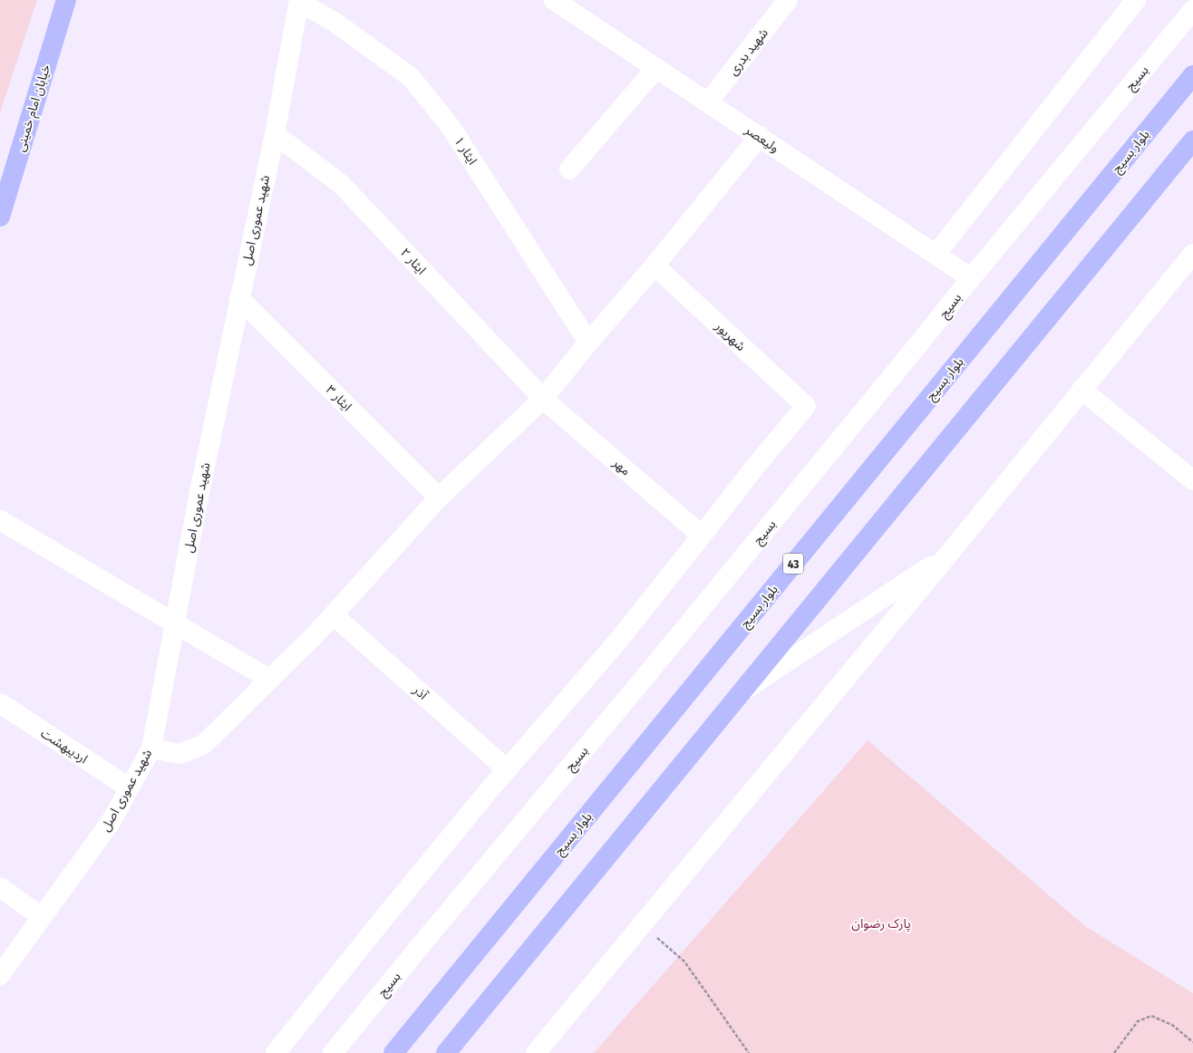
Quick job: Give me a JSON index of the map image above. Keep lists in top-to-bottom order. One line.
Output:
{"streets":{"main road":["خیابان امام خمینی","بلوار بسیج","43"],"street":["شهید بدری","بسیج","ولیعصر","ایثار ۱","شهید عموری اصل","ایثار ۲","شهریور","ایثار ۳","مهر","آذر","اردیبهشت"]},"crossings":[["شهید بدری","ولیعصر"],["بسیج","ولیعصر"],["ایثار ۱","شهید عموری اصل"],["شهید عموری اصل","ایثار ۲"],["شهید عموری اصل","ایثار ۳"],["شهید عموری اصل","اردیبهشت"],["ایثار ۲","مهر"],["شهریور","مهر"]],"parks":["پارک رضوان"]}
